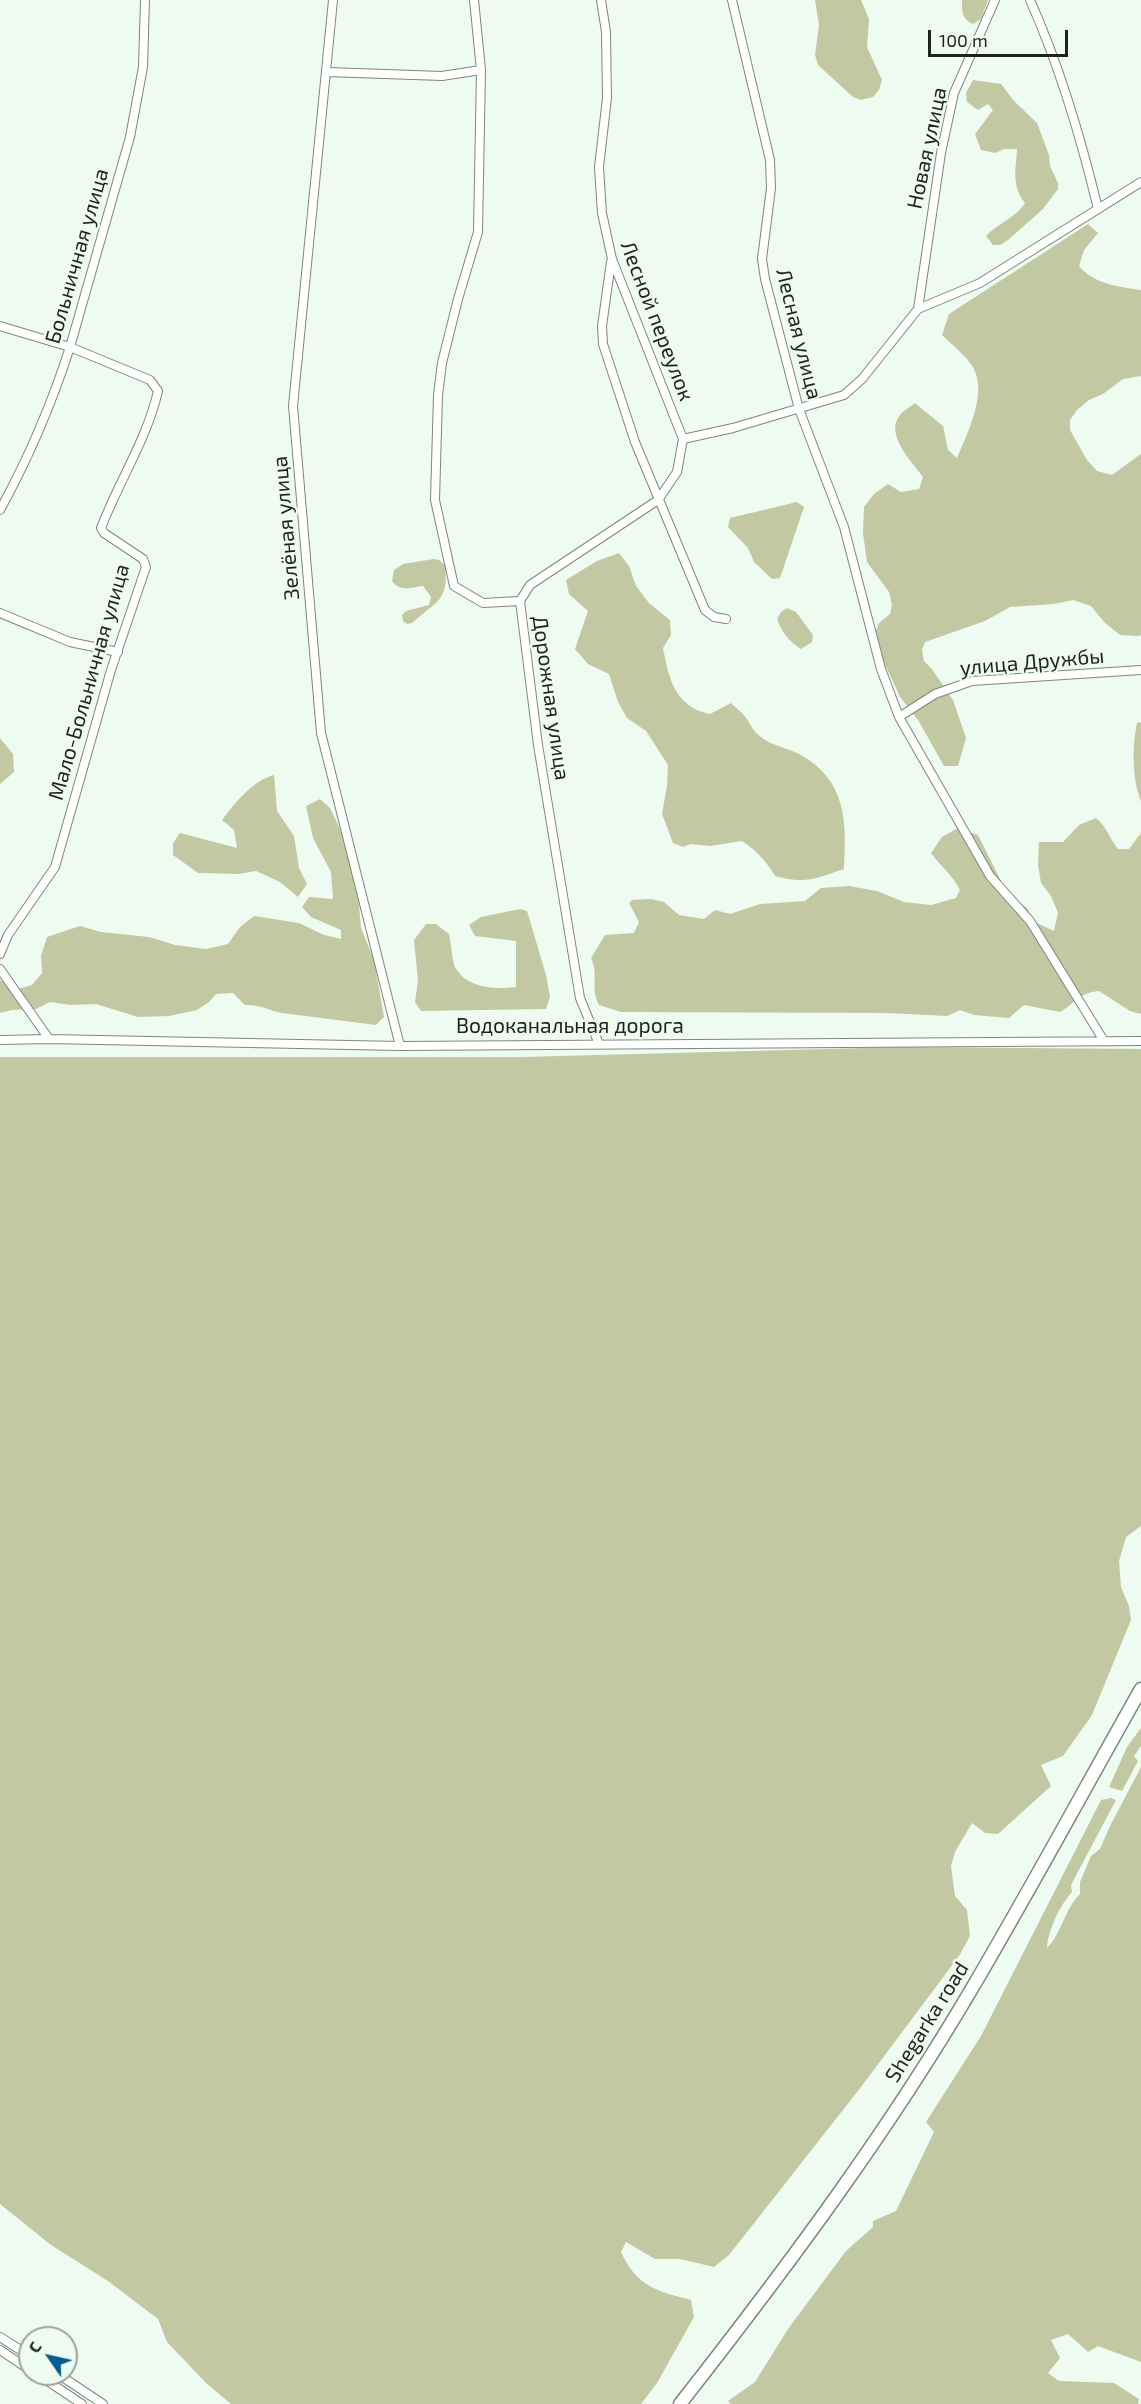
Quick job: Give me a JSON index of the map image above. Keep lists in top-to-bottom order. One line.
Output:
{"streets":{"main road":["Shegarka road"],"street":["Новая улица","Больничная улица","Лесной переулок","Лесная улица","Зелёная улица","улица Дружбы","Мало-Больничная улица","Дорожная улица","Водоканальная дорога"]},"crossings":[["Больничная улица","Мало-Больничная улица"],["Лесной переулок","Дорожная улица"],["Лесная улица","улица Дружбы"],["Лесная улица","Водоканальная дорога"],["Зелёная улица","Водоканальная дорога"],["Дорожная улица","Водоканальная дорога"]],"scale_bar":"100 m","north":"top left"}
